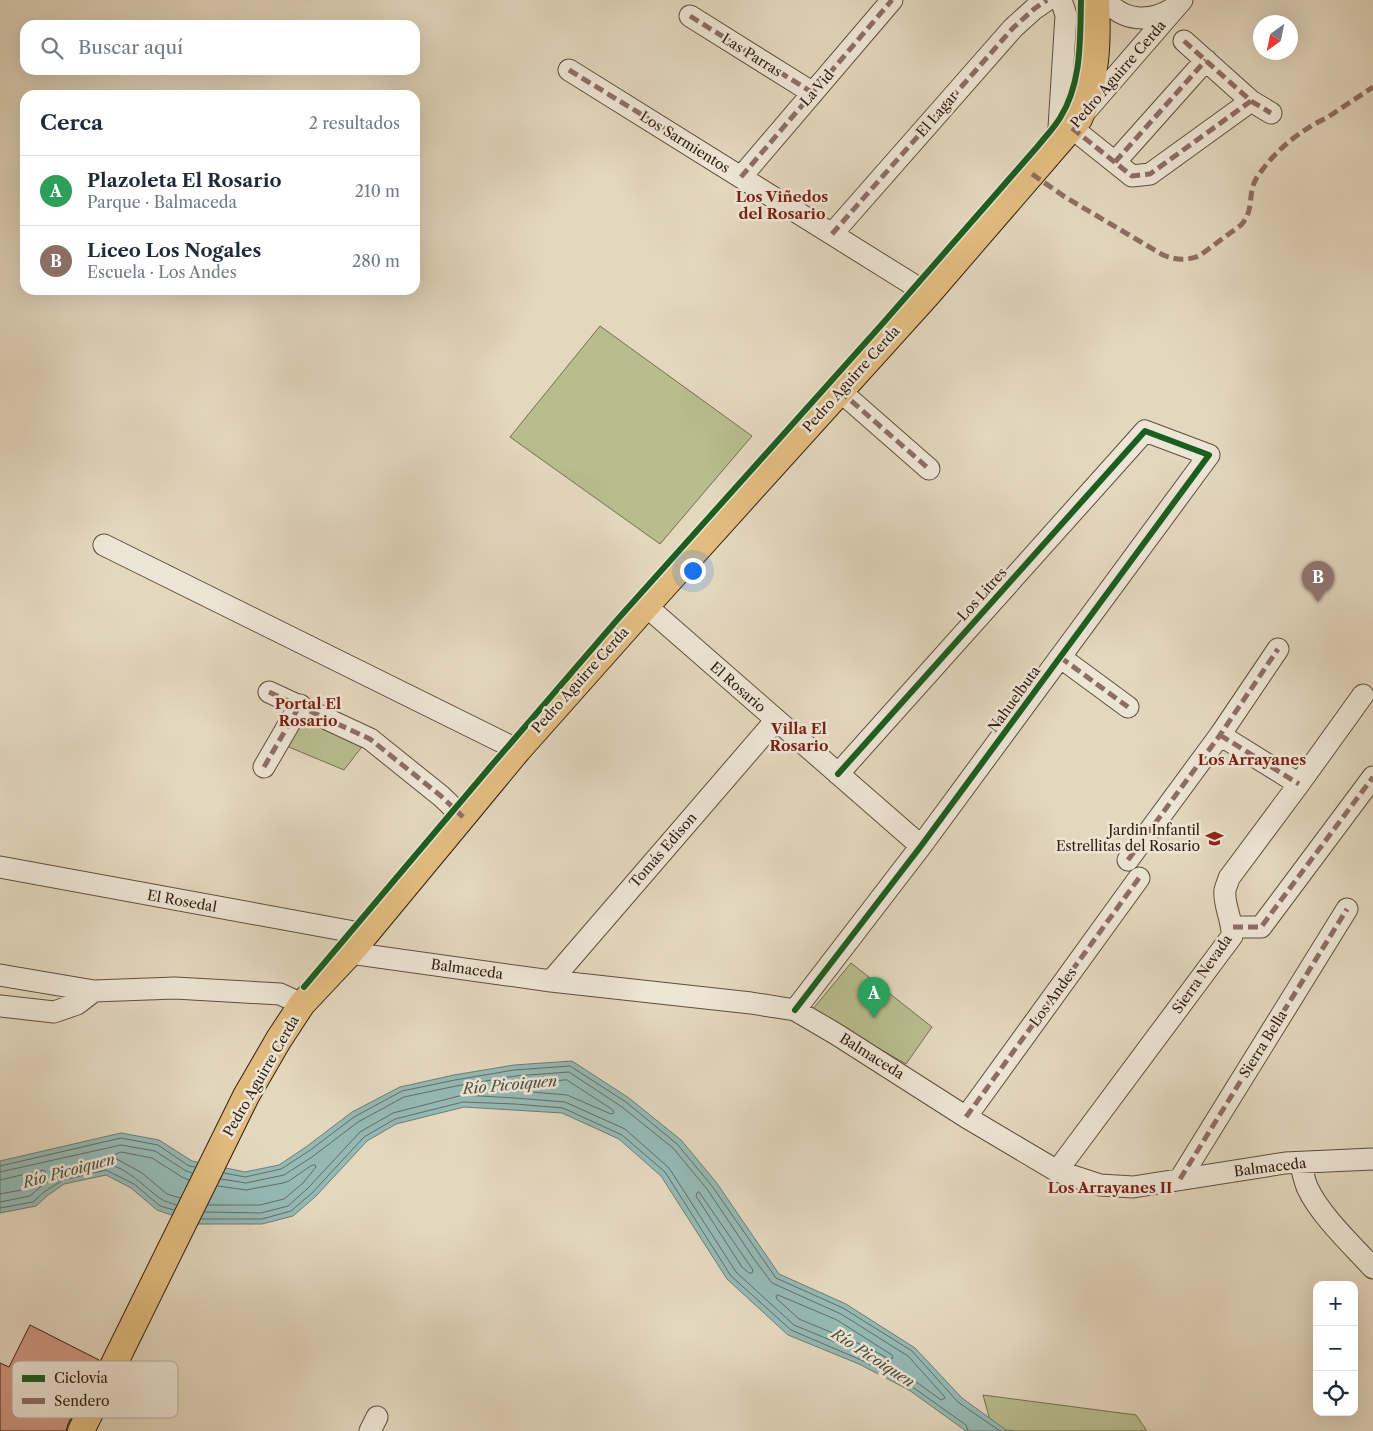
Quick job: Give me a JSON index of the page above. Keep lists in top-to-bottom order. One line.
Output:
{"streets":{"main road":["Pedro Aguirre Cerda"],"street":["Las Parras","La Vid","El Lagar","Los Sarmientos","Los Litres","El Rosario","Nahuelbuta","Tomás Edison","El Rosedal","Balmaceda","Sierra Nevada","Los Andes","Sierra Bella"]},"crossings":[["Las Parras","La Vid"],["Pedro Aguirre Cerda","Los Sarmientos"],["Pedro Aguirre Cerda","El Rosario"],["Pedro Aguirre Cerda","El Rosedal"],["Pedro Aguirre Cerda","Balmaceda"],["La Vid","Los Sarmientos"],["El Lagar","Los Sarmientos"],["Los Litres","El Rosario"],["Los Litres","Nahuelbuta"],["El Rosario","Nahuelbuta"],["El Rosario","Tomás Edison"],["Nahuelbuta","Balmaceda"],["Tomás Edison","Balmaceda"],["El Rosedal","Balmaceda"],["Balmaceda","Sierra Nevada"],["Balmaceda","Los Andes"],["Balmaceda","Sierra Bella"]],"districts":["Los Viñedos del Rosario","Portal El Rosario","Villa El Rosario","Los Arrayanes","Los Arrayanes II"],"water":["Río Picoiquen"],"places":{"school or university":["Jardin Infantil Estrellitas del Rosario"]},"legend":["Ciclovía","Sendero"],"north":"bottom left","page":{"search":"Buscar aquí","heading":["Cerca","2 resultados"],"list":[{"mark":"A","name":"Plazoleta El Rosario","note":"Parque · Balmaceda","value":"210 m"},{"mark":"B","name":"Liceo Los Nogales","note":"Escuela · Los Andes","value":"280 m"}],"pins":["B","A"],"map_buttons":["+","−"]}}
